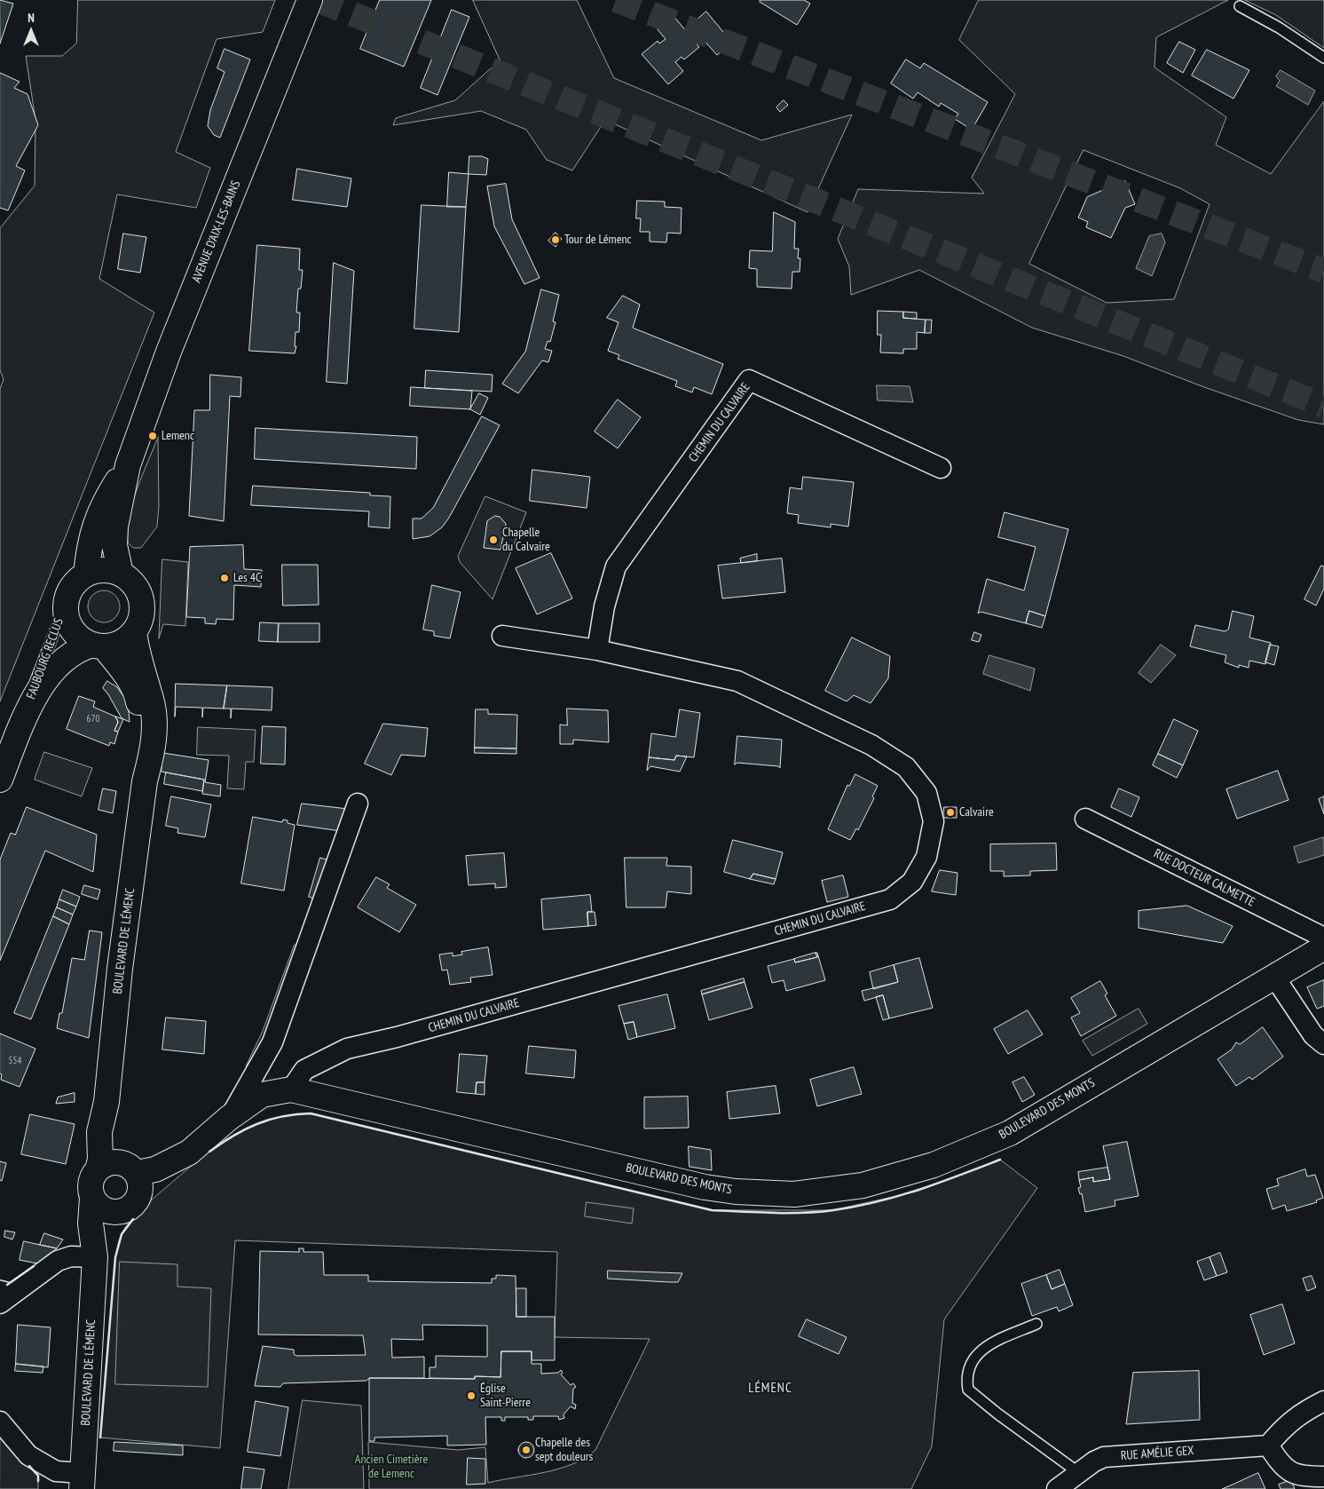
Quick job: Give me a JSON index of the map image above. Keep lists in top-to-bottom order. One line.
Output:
{"streets":{"main road":["AVENUE D'AIX-LES-BAINS","FAUBOURG RECLUS","BOULEVARD DE LÉMENC","BOULEVARD DES MONTS"],"street":["CHEMIN DU CALVAIRE","RUE DOCTEUR CALMETTE","RUE AMÉLIE GEX"]},"crossings":[["AVENUE D'AIX-LES-BAINS","FAUBOURG RECLUS"],["AVENUE D'AIX-LES-BAINS","BOULEVARD DE LÉMENC"],["CHEMIN DU CALVAIRE","BOULEVARD DES MONTS"],["FAUBOURG RECLUS","BOULEVARD DE LÉMENC"]],"districts":["LÉMENC"],"parks":["Ancien Cimetière de Lemenc"],"places":["Tour de Lémenc","Lemenc","Chapelle du Calvaire","Les 4C","Calvaire","Église Saint-Pierre","Chapelle des sept douleurs"],"house_numbers":["670","554"],"north":"top"}
